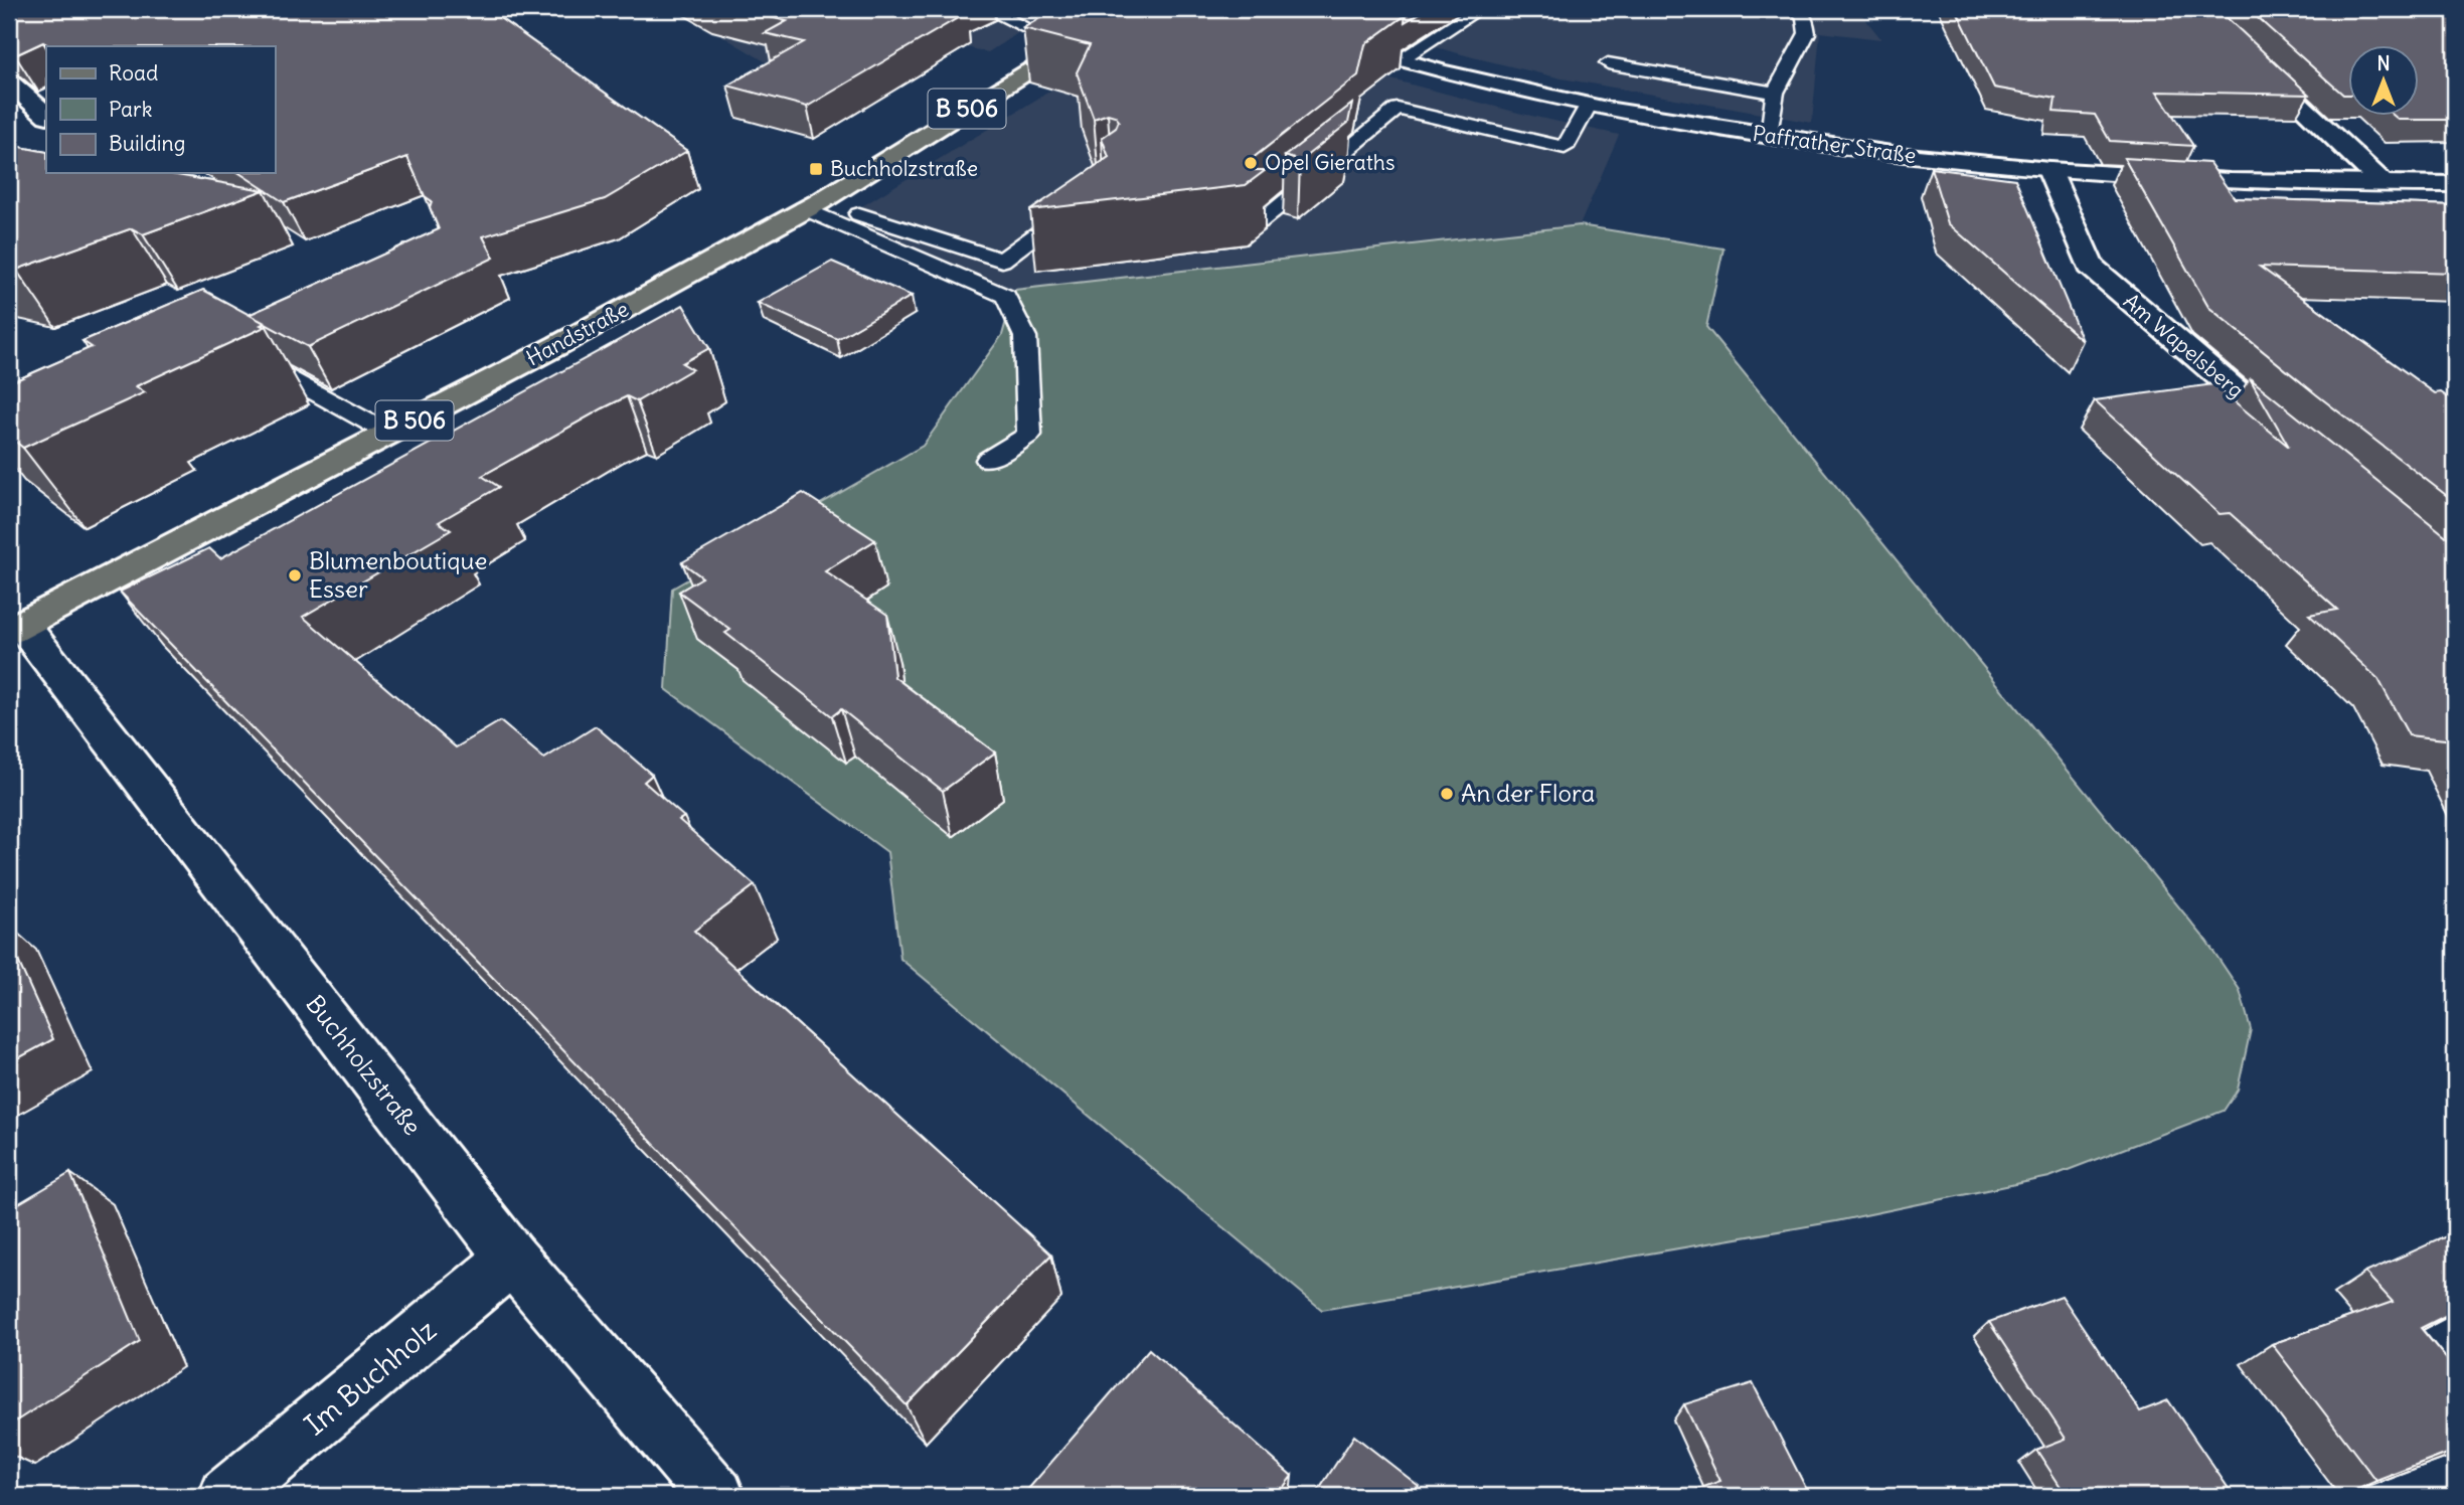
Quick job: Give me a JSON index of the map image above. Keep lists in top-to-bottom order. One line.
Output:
{"streets":{"main road":["B 506","Handstraße"],"street":["Paffrather Straße","Am Wapelsberg","Buchholzstraße","Im Buchholz"]},"crossings":[["Paffrather Straße","Am Wapelsberg"],["Handstraße","Buchholzstraße"],["Buchholzstraße","Im Buchholz"]],"places":{"other":["Opel Gieraths","Blumenboutique Esser","An der Flora"],"transit":["Buchholzstraße"]},"legend":["Road","Park","Building"],"north":"top"}
